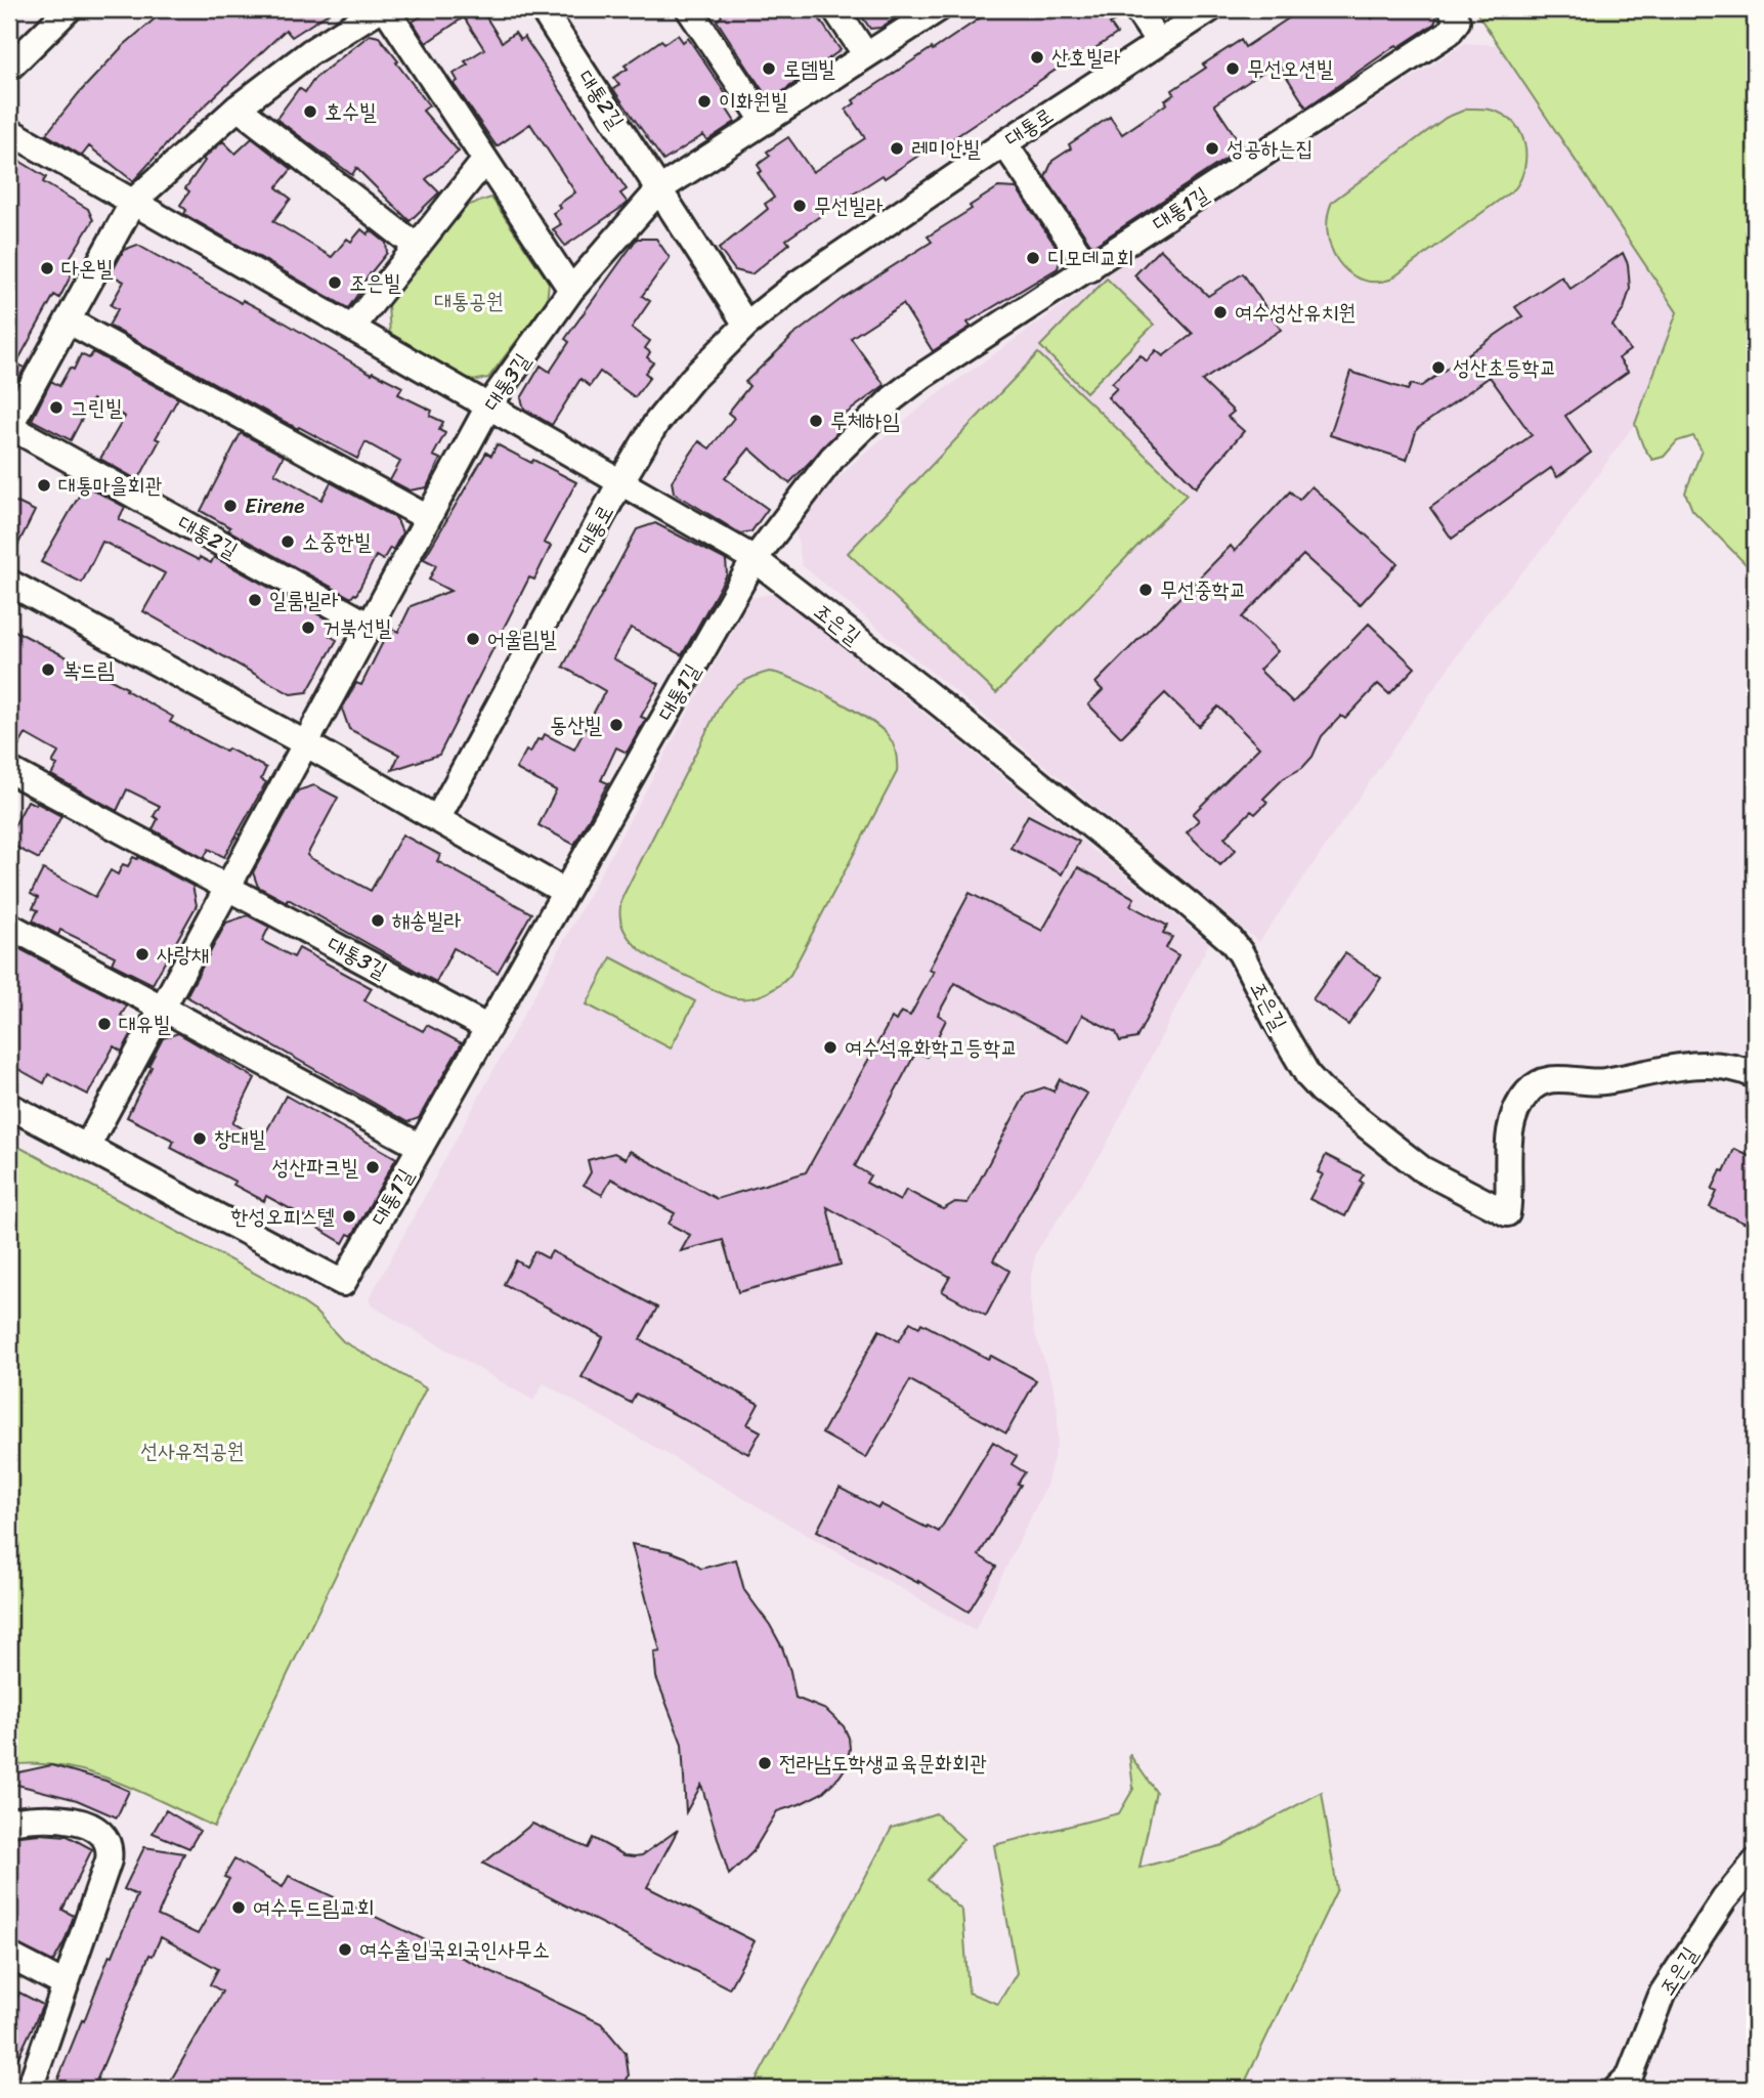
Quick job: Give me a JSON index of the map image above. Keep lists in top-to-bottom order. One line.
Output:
{"streets":{"street":["대통2길","대통로","대통1길","대통3길","조은길"]},"crossings":[["대통2길","대통로"],["대통2길","대통3길"],["대통1길","대통3길"],["대통1길","조은길"]],"parks":["대통공원","선사유적공원"],"places":["산호빌라","로뎀빌","무선오션빌","이화원빌","호수빌","레미안빌","성공하는집","무선빌라","디모데교회","다온빌","조은빌","여수성산유치원","성산초등학교","그린빌","루체하임","대통마을회관","Eirene","소중한빌","무선중학교","일룸빌라","거북선빌","어울림빌","복드림","동산빌","해송빌라","사랑채","대유빌","여수석유화학고등학교","창대빌","성산파크빌","한성오피스텔","전라남도학생교육문화회관","여수두드림교회","여수출입국외국인사무소"]}
